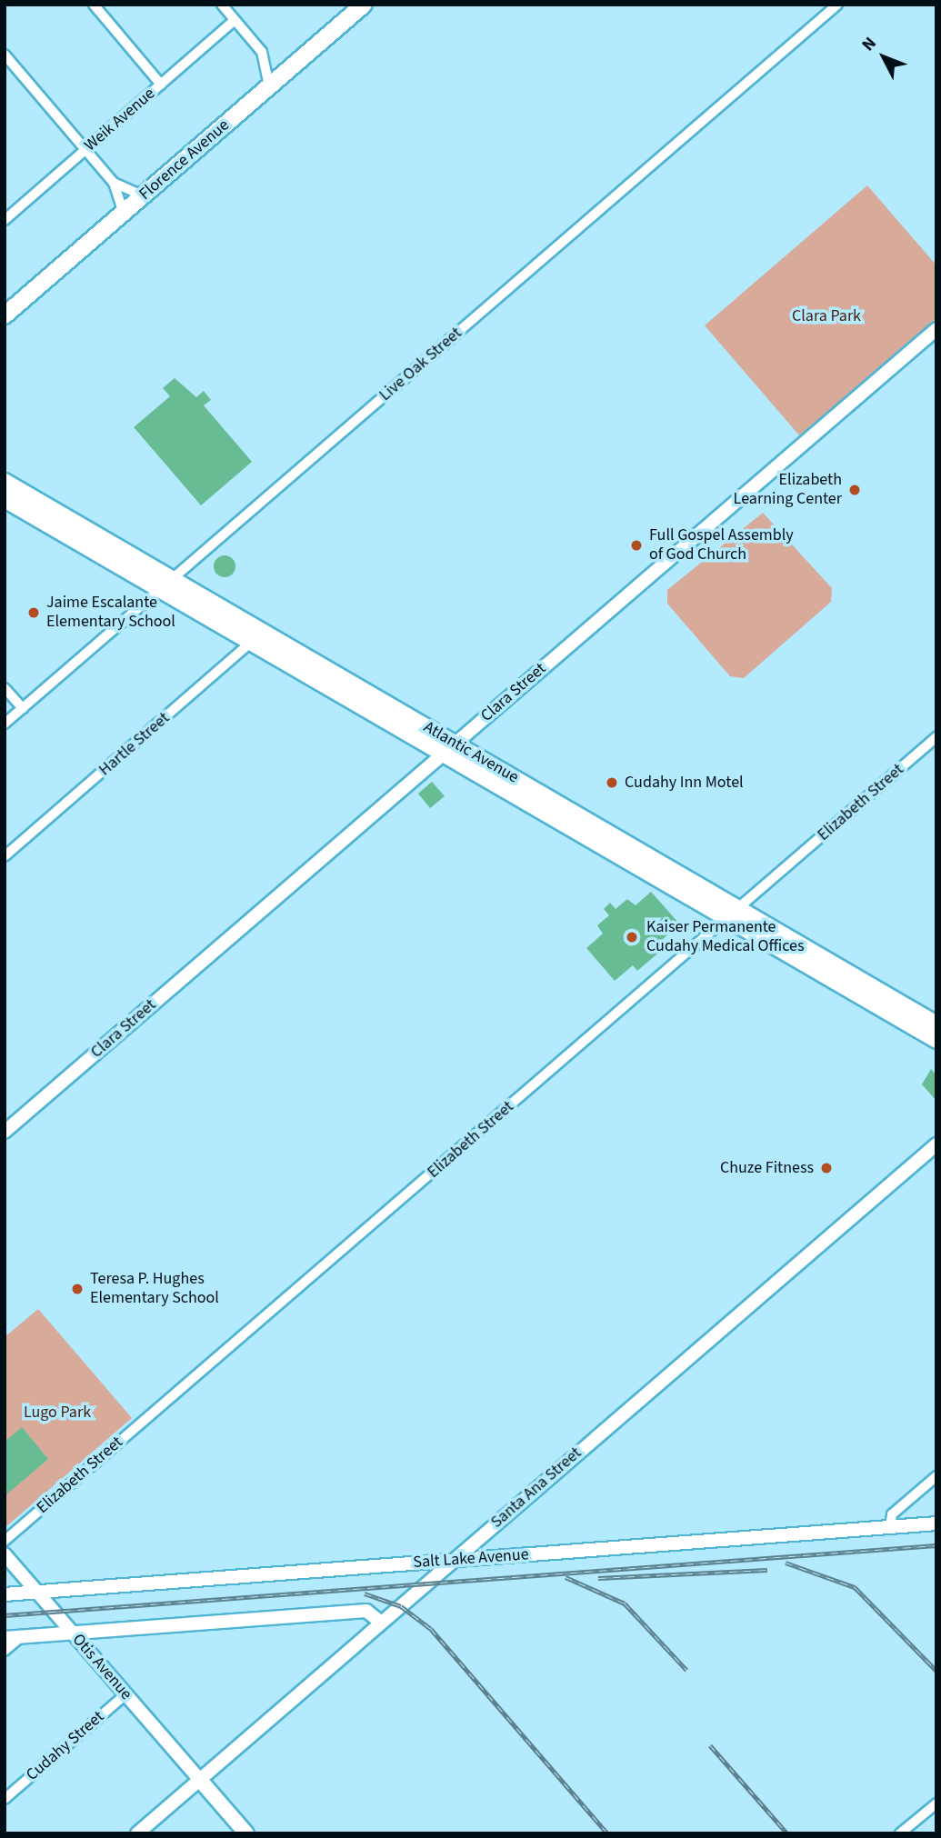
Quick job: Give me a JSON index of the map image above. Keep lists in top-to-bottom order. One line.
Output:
{"streets":{"main road":["Florence Avenue","Atlantic Avenue"],"street":["Weik Avenue","Live Oak Street","Clara Street","Hartle Street","Elizabeth Street","Santa Ana Street","Salt Lake Avenue","Otis Avenue","Cudahy Street"]},"crossings":[["Live Oak Street","Atlantic Avenue"],["Clara Street","Atlantic Avenue"],["Hartle Street","Atlantic Avenue"],["Atlantic Avenue","Elizabeth Street"],["Santa Ana Street","Salt Lake Avenue"],["Santa Ana Street","Otis Avenue"],["Salt Lake Avenue","Otis Avenue"],["Otis Avenue","Cudahy Street"]],"parks":["Clara Park","Lugo Park"],"places":["Elizabeth Learning Center","Full Gospel Assembly of God Church","Jaime Escalante Elementary School","Cudahy Inn Motel","Kaiser Permanente Cudahy Medical Offices","Chuze Fitness","Teresa P. Hughes Elementary School"],"north":"top left"}
